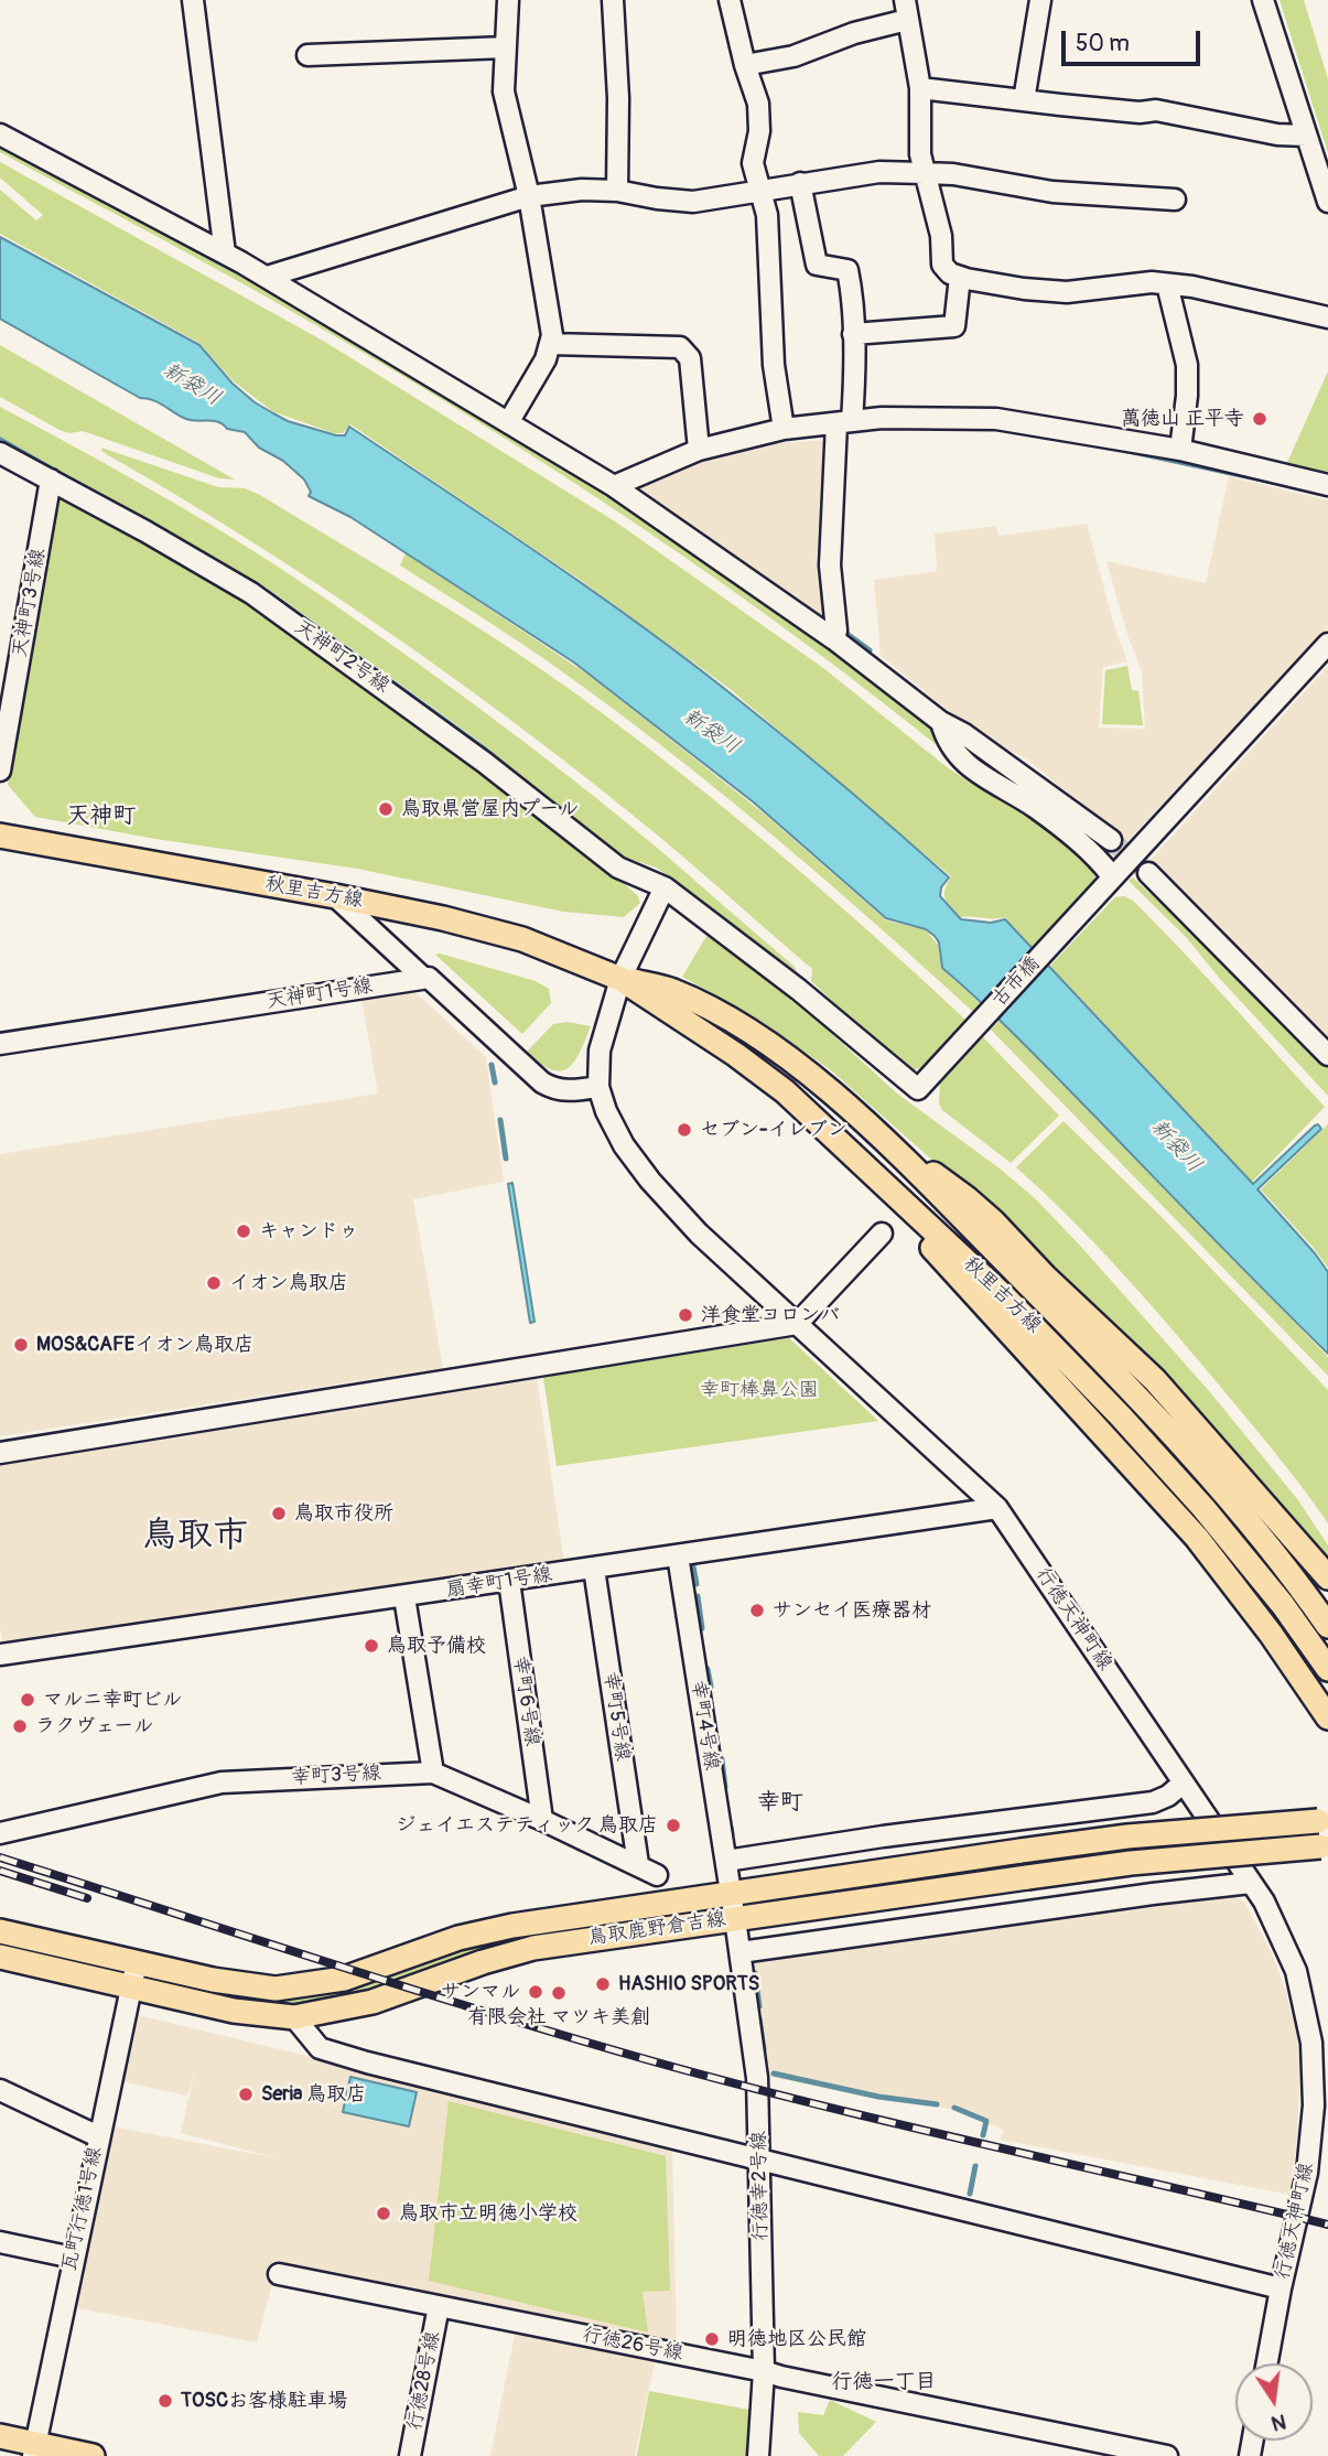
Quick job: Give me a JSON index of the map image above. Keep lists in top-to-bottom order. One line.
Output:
{"streets":{"main road":["秋里吉方線","鳥取鹿野倉吉線"],"street":["天神町3号線","天神町2号線","古市橋","天神町1号線","扇幸町1号線","行徳天神町線","幸町6号線","幸町5号線","幸町4号線","幸町3号線","行徳幸2号線","瓦町行徳1号線","行徳26号線","行徳28号線"]},"crossings":[["天神町3号線","天神町2号線"],["天神町2号線","古市橋"],["天神町2号線","行徳天神町線"],["秋里吉方線","行徳天神町線"],["扇幸町1号線","行徳天神町線"],["扇幸町1号線","幸町6号線"],["扇幸町1号線","幸町5号線"],["扇幸町1号線","幸町4号線"],["幸町6号線","幸町3号線"],["幸町5号線","幸町3号線"],["幸町4号線","鳥取鹿野倉吉線"],["幸町4号線","行徳幸2号線"],["鳥取鹿野倉吉線","行徳幸2号線"],["鳥取鹿野倉吉線","瓦町行徳1号線"],["行徳幸2号線","行徳26号線"],["行徳26号線","行徳28号線"]],"districts":["天神町","鳥取市","幸町","行徳一丁目"],"water":["新袋川"],"parks":["幸町棒鼻公園"],"places":["萬徳山 正平寺","鳥取県営屋内プール","セブン-イレブン","キャンドゥ","イオン鳥取店","洋食堂コロンバ","MOS&CAFEイオン鳥取店","鳥取市役所","サンセイ医療器材","鳥取予備校","マルニ幸町ビル","ラクヴェール","ジェイエステティック 鳥取店","HASHIO SPORTS","サンマル","有限会社 マツキ美創","Seria 鳥取店","鳥取市立明徳小学校","明徳地区公民館","TOSCお客様駐車場"],"scale_bar":"50 m","north":"bottom"}
